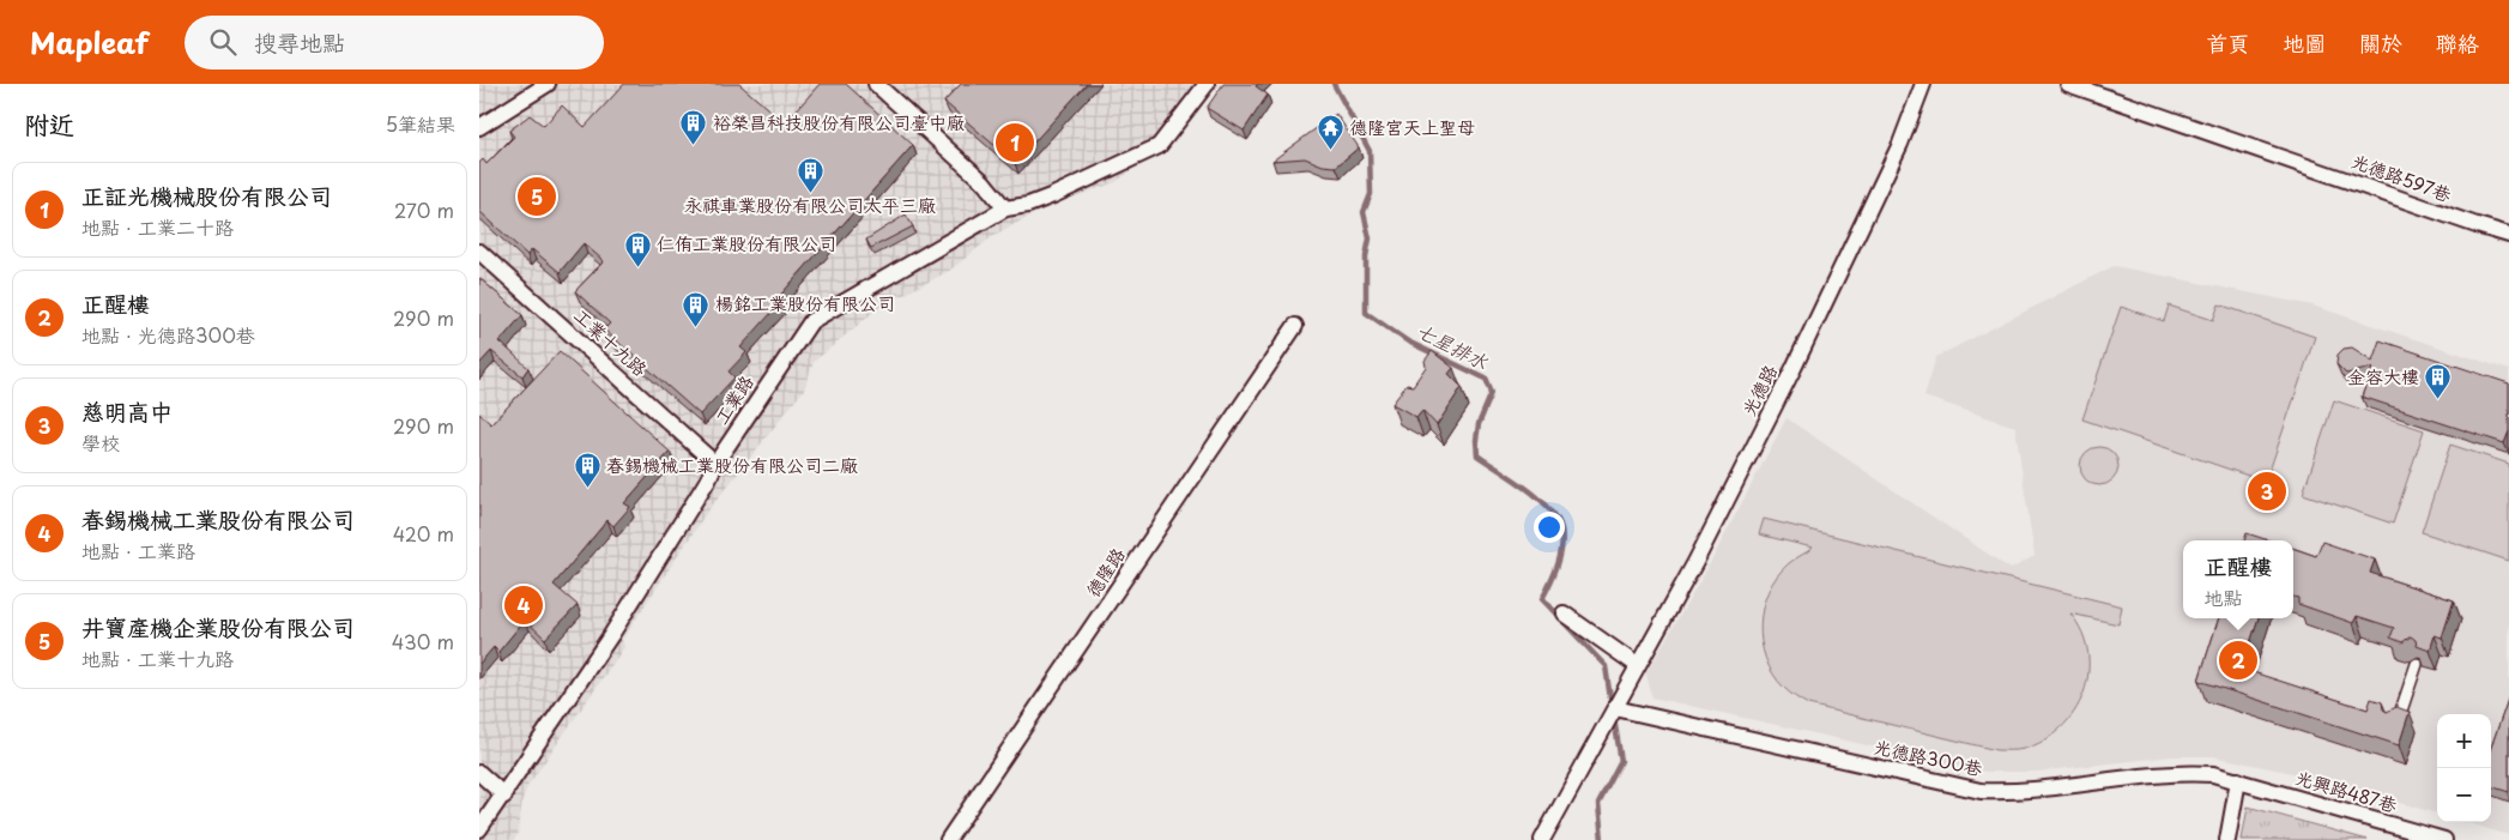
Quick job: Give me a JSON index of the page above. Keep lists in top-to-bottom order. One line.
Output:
{"streets":{"street":["光德路597巷","工業十九路","光德路","工業路","德隆路","光德路300巷","光興路487巷"]},"crossings":[["工業十九路","工業路"],["光德路","光德路300巷"],["光德路300巷","光興路487巷"]],"water":["七星排水"],"places":{"building":["裕榮昌科技股份有限公司臺中廠","永祺車業股份有限公司太平三廠","仁侑工業股份有限公司","楊銘工業股份有限公司","金容大樓","春錫機械工業股份有限公司二廠"],"temple":["德隆宮天上聖母"]},"page":{"header":"Mapleaf","search":"搜尋地點","nav":["首頁","地圖","關於","聯絡"],"heading":["附近","5筆結果"],"pins":["1","5","3","4","2"],"list":[{"mark":"1","name":"正証光機械股份有限公司","note":"地點 · 工業二十路","value":"270 m"},{"mark":"2","name":"正醒樓","note":"地點 · 光德路300巷","value":"290 m"},{"mark":"3","name":"慈明高中","note":"學校","value":"290 m"},{"mark":"4","name":"春錫機械工業股份有限公司","note":"地點 · 工業路","value":"420 m"},{"mark":"5","name":"井寶產機企業股份有限公司","note":"地點 · 工業十九路","value":"430 m"}],"popup":["正醒樓","地點"],"map_buttons":["+","−"]}}
